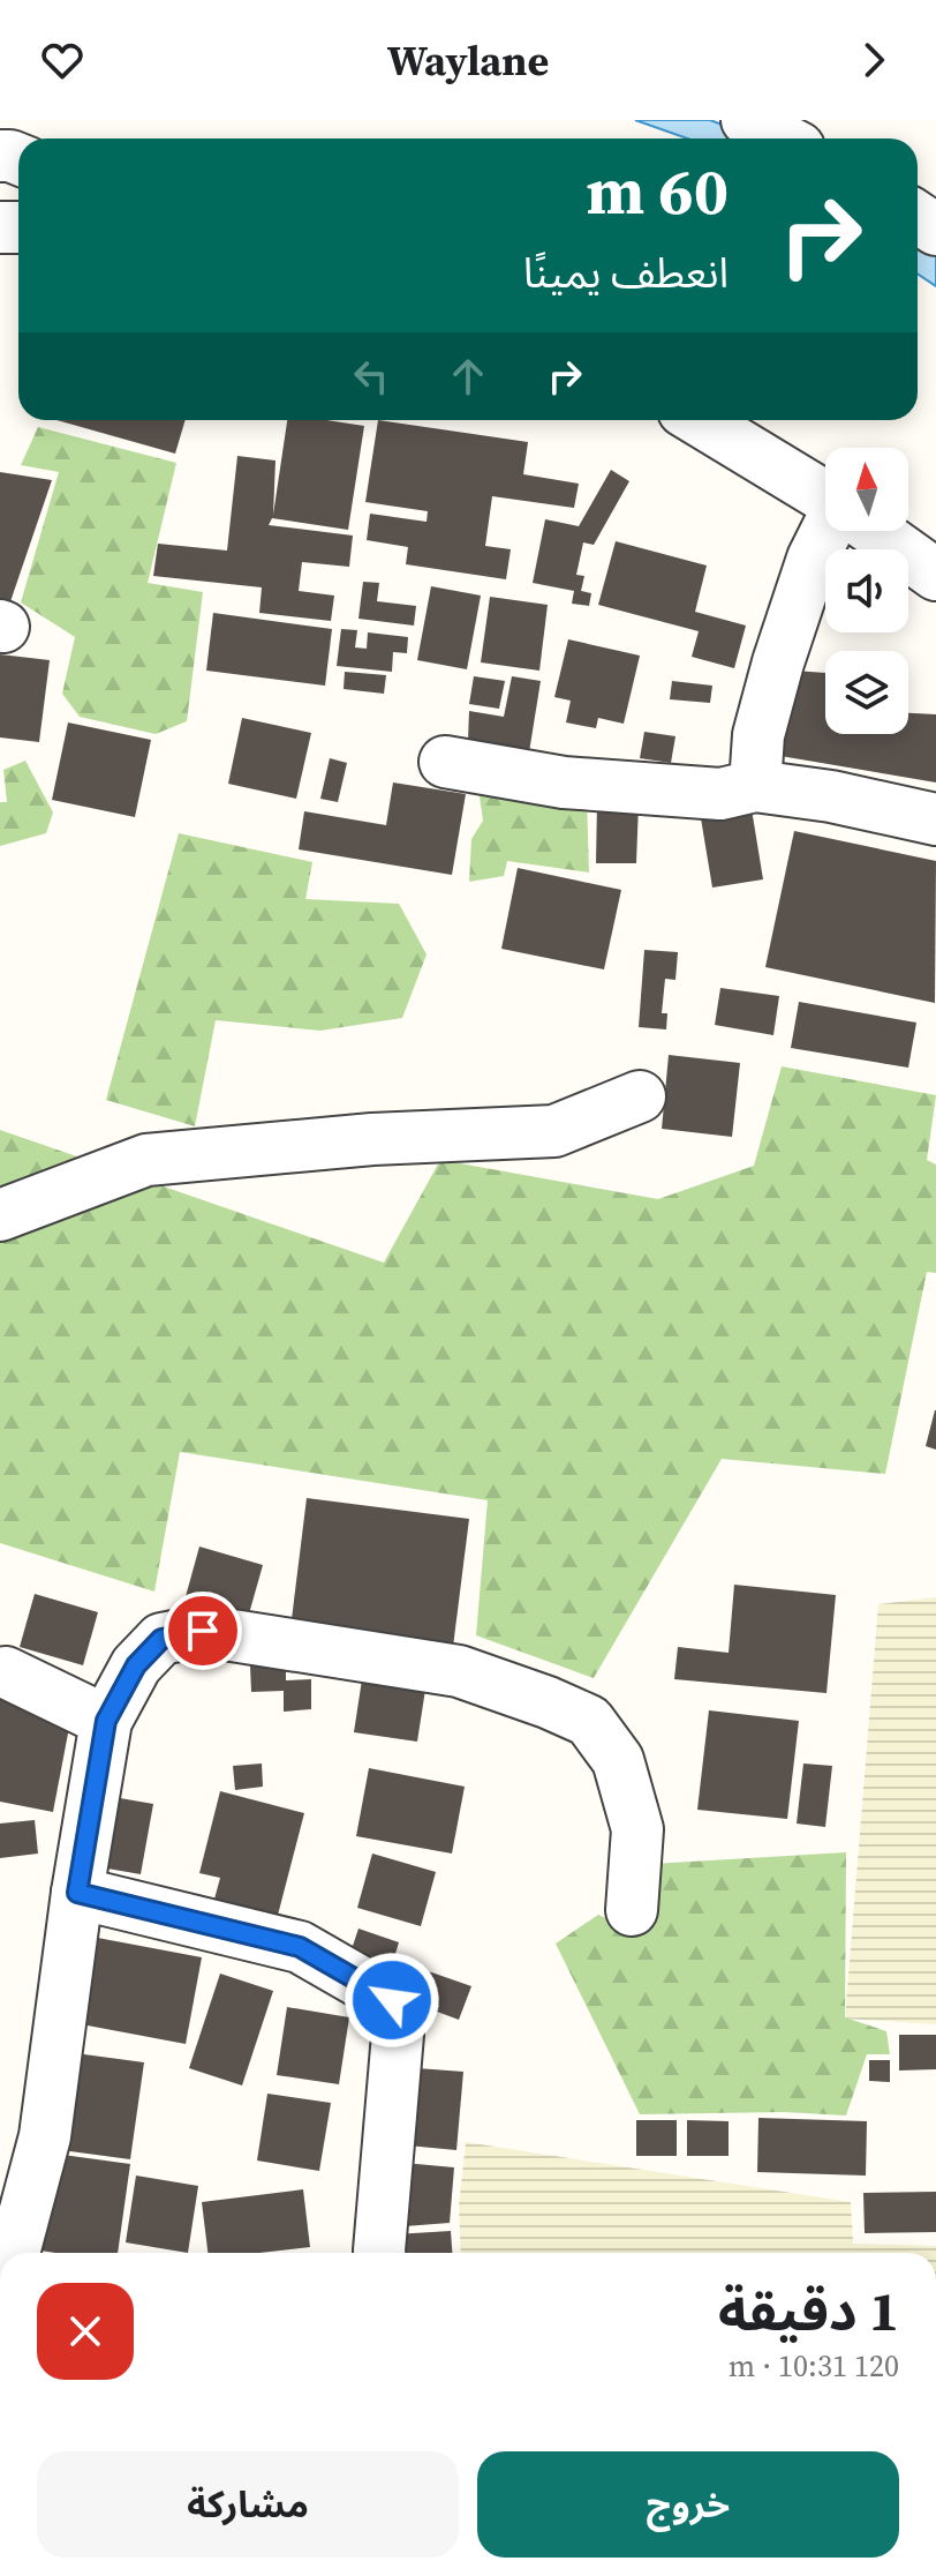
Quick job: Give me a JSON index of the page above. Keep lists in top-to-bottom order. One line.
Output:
{"north":"top","page":{"header":"Waylane","turn":["60 m","انعطف يمينًا"],"heading":["1 دقيقة","120 m · 10:31"],"buttons":["خروج","مشاركة"]}}
